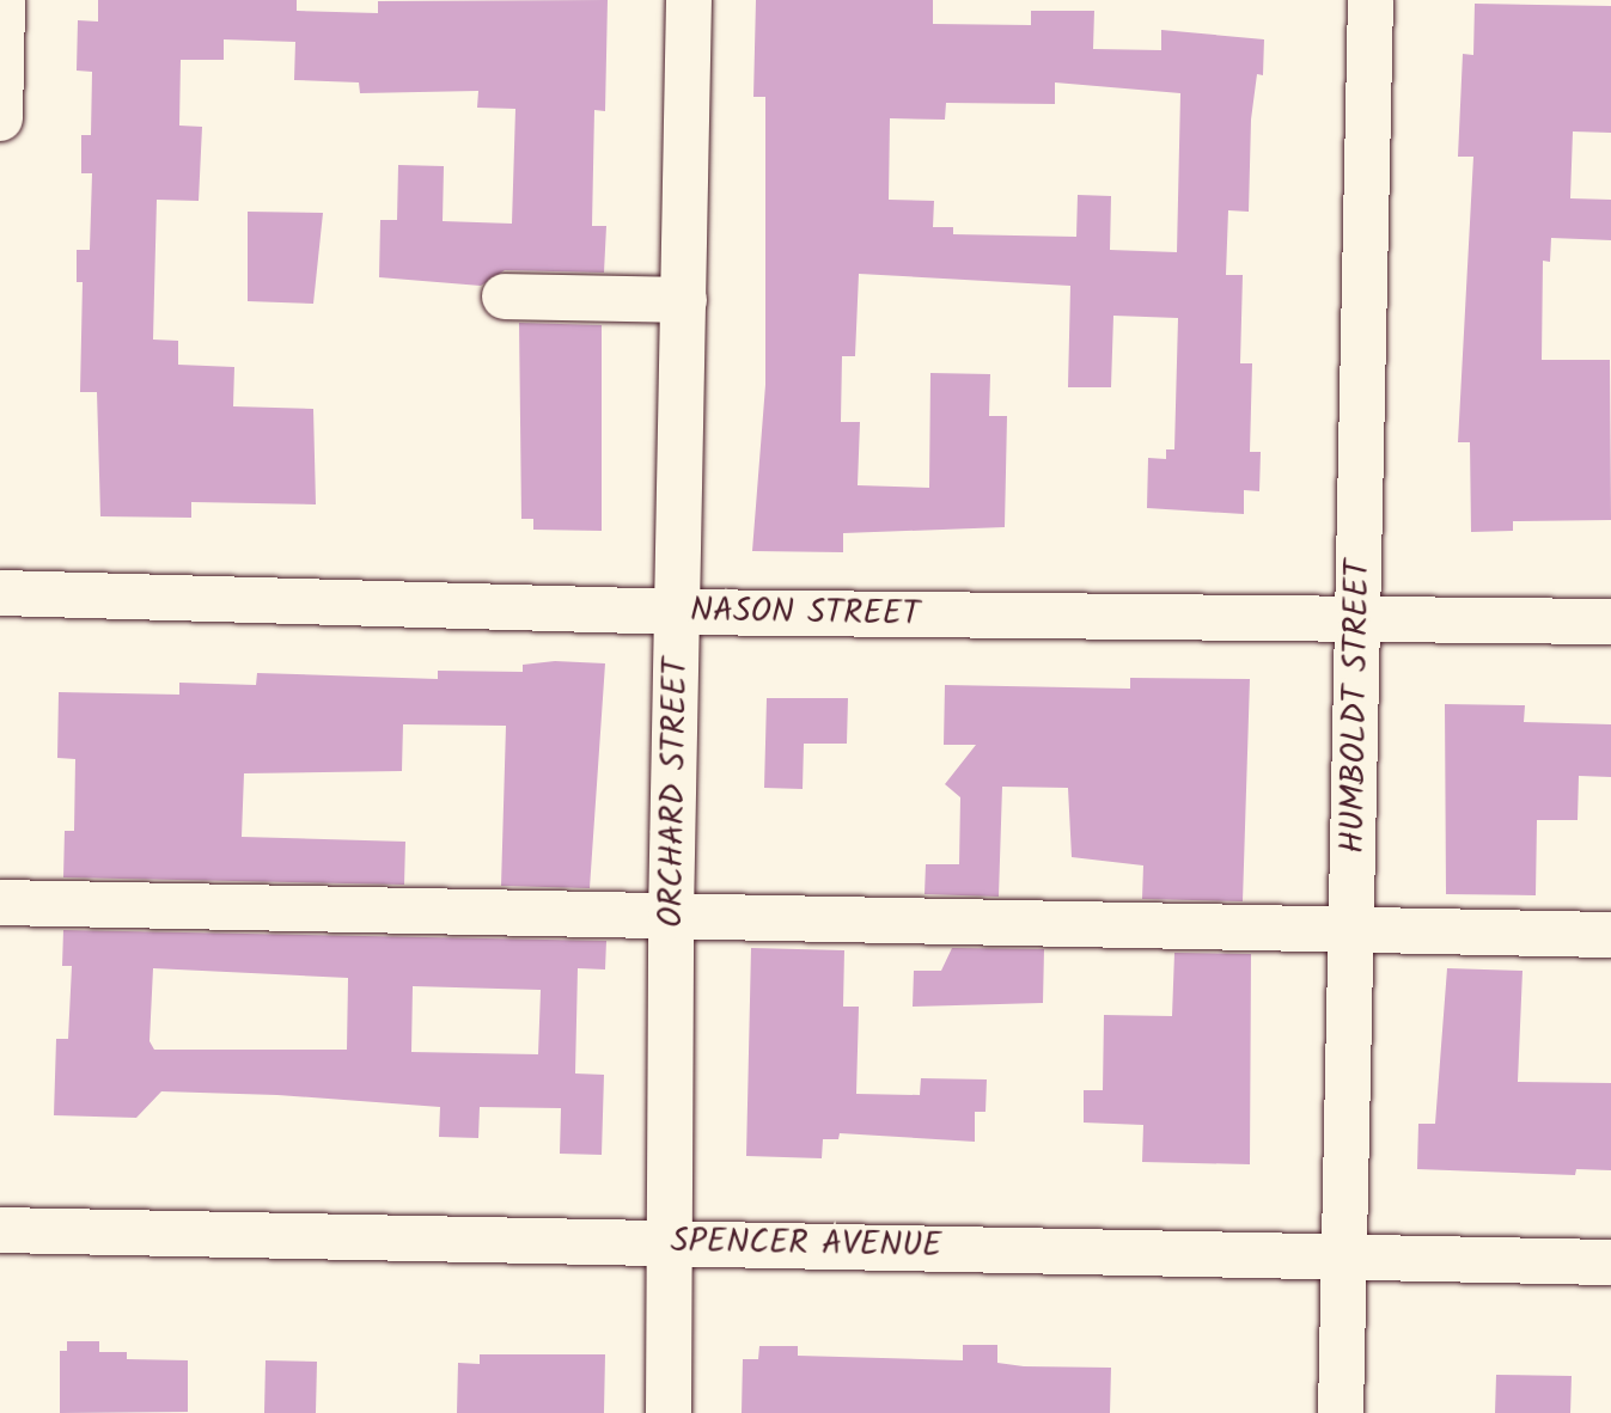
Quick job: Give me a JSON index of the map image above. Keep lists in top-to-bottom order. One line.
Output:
{"streets":{"street":["NASON STREET","HUMBOLDT STREET","ORCHARD STREET","SPENCER AVENUE"]},"crossings":[["NASON STREET","HUMBOLDT STREET"],["NASON STREET","ORCHARD STREET"],["HUMBOLDT STREET","SPENCER AVENUE"],["ORCHARD STREET","SPENCER AVENUE"]]}
